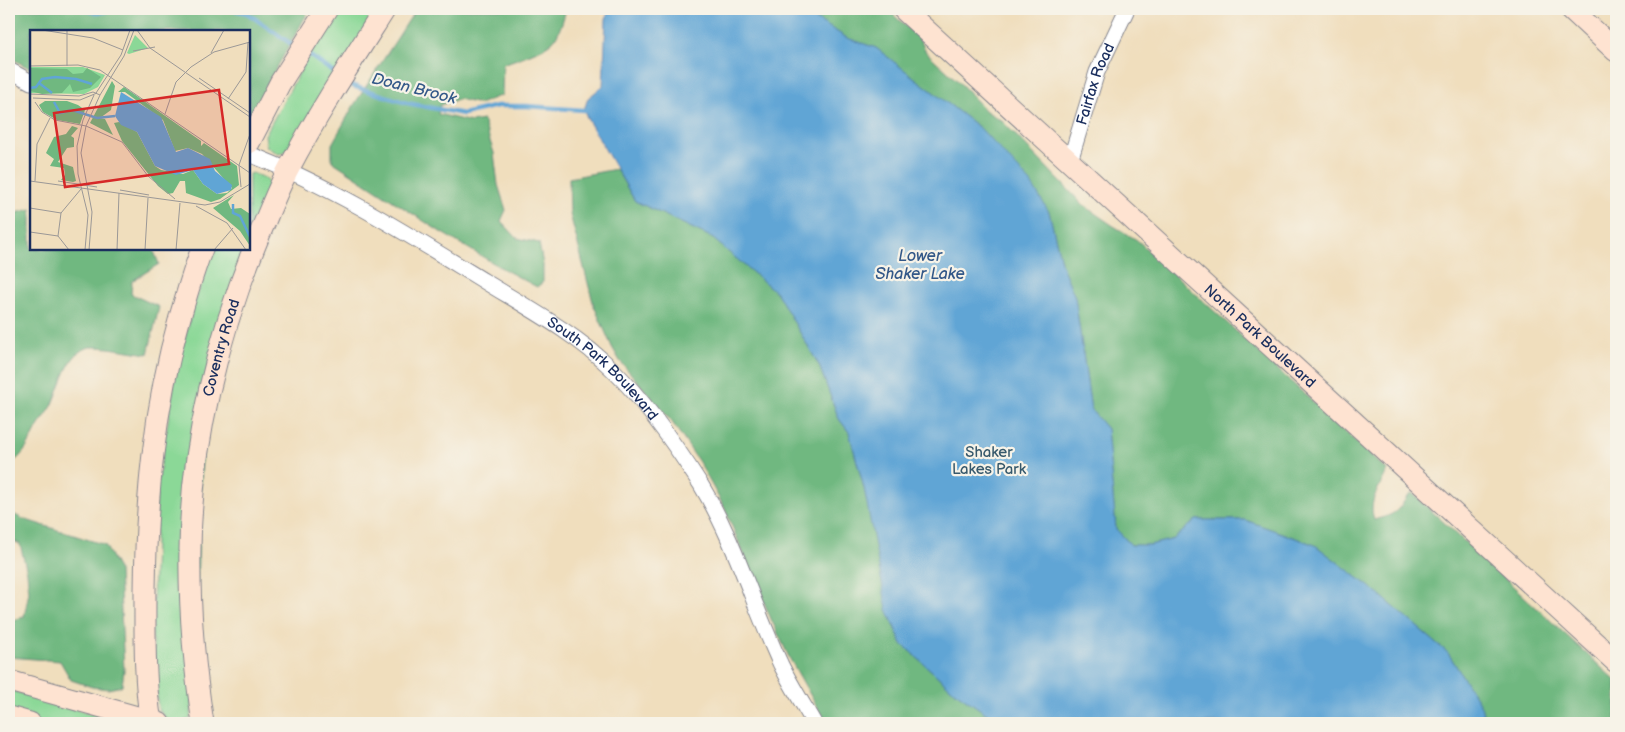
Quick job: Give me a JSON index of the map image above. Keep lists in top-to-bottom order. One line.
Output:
{"streets":{"street":["Fairfax Road","North Park Boulevard","Coventry Road","South Park Boulevard"]},"crossings":[["Fairfax Road","North Park Boulevard"],["Coventry Road","South Park Boulevard"]],"water":["Doan Brook","Lower Shaker Lake"],"parks":["Shaker Lakes Park"]}
